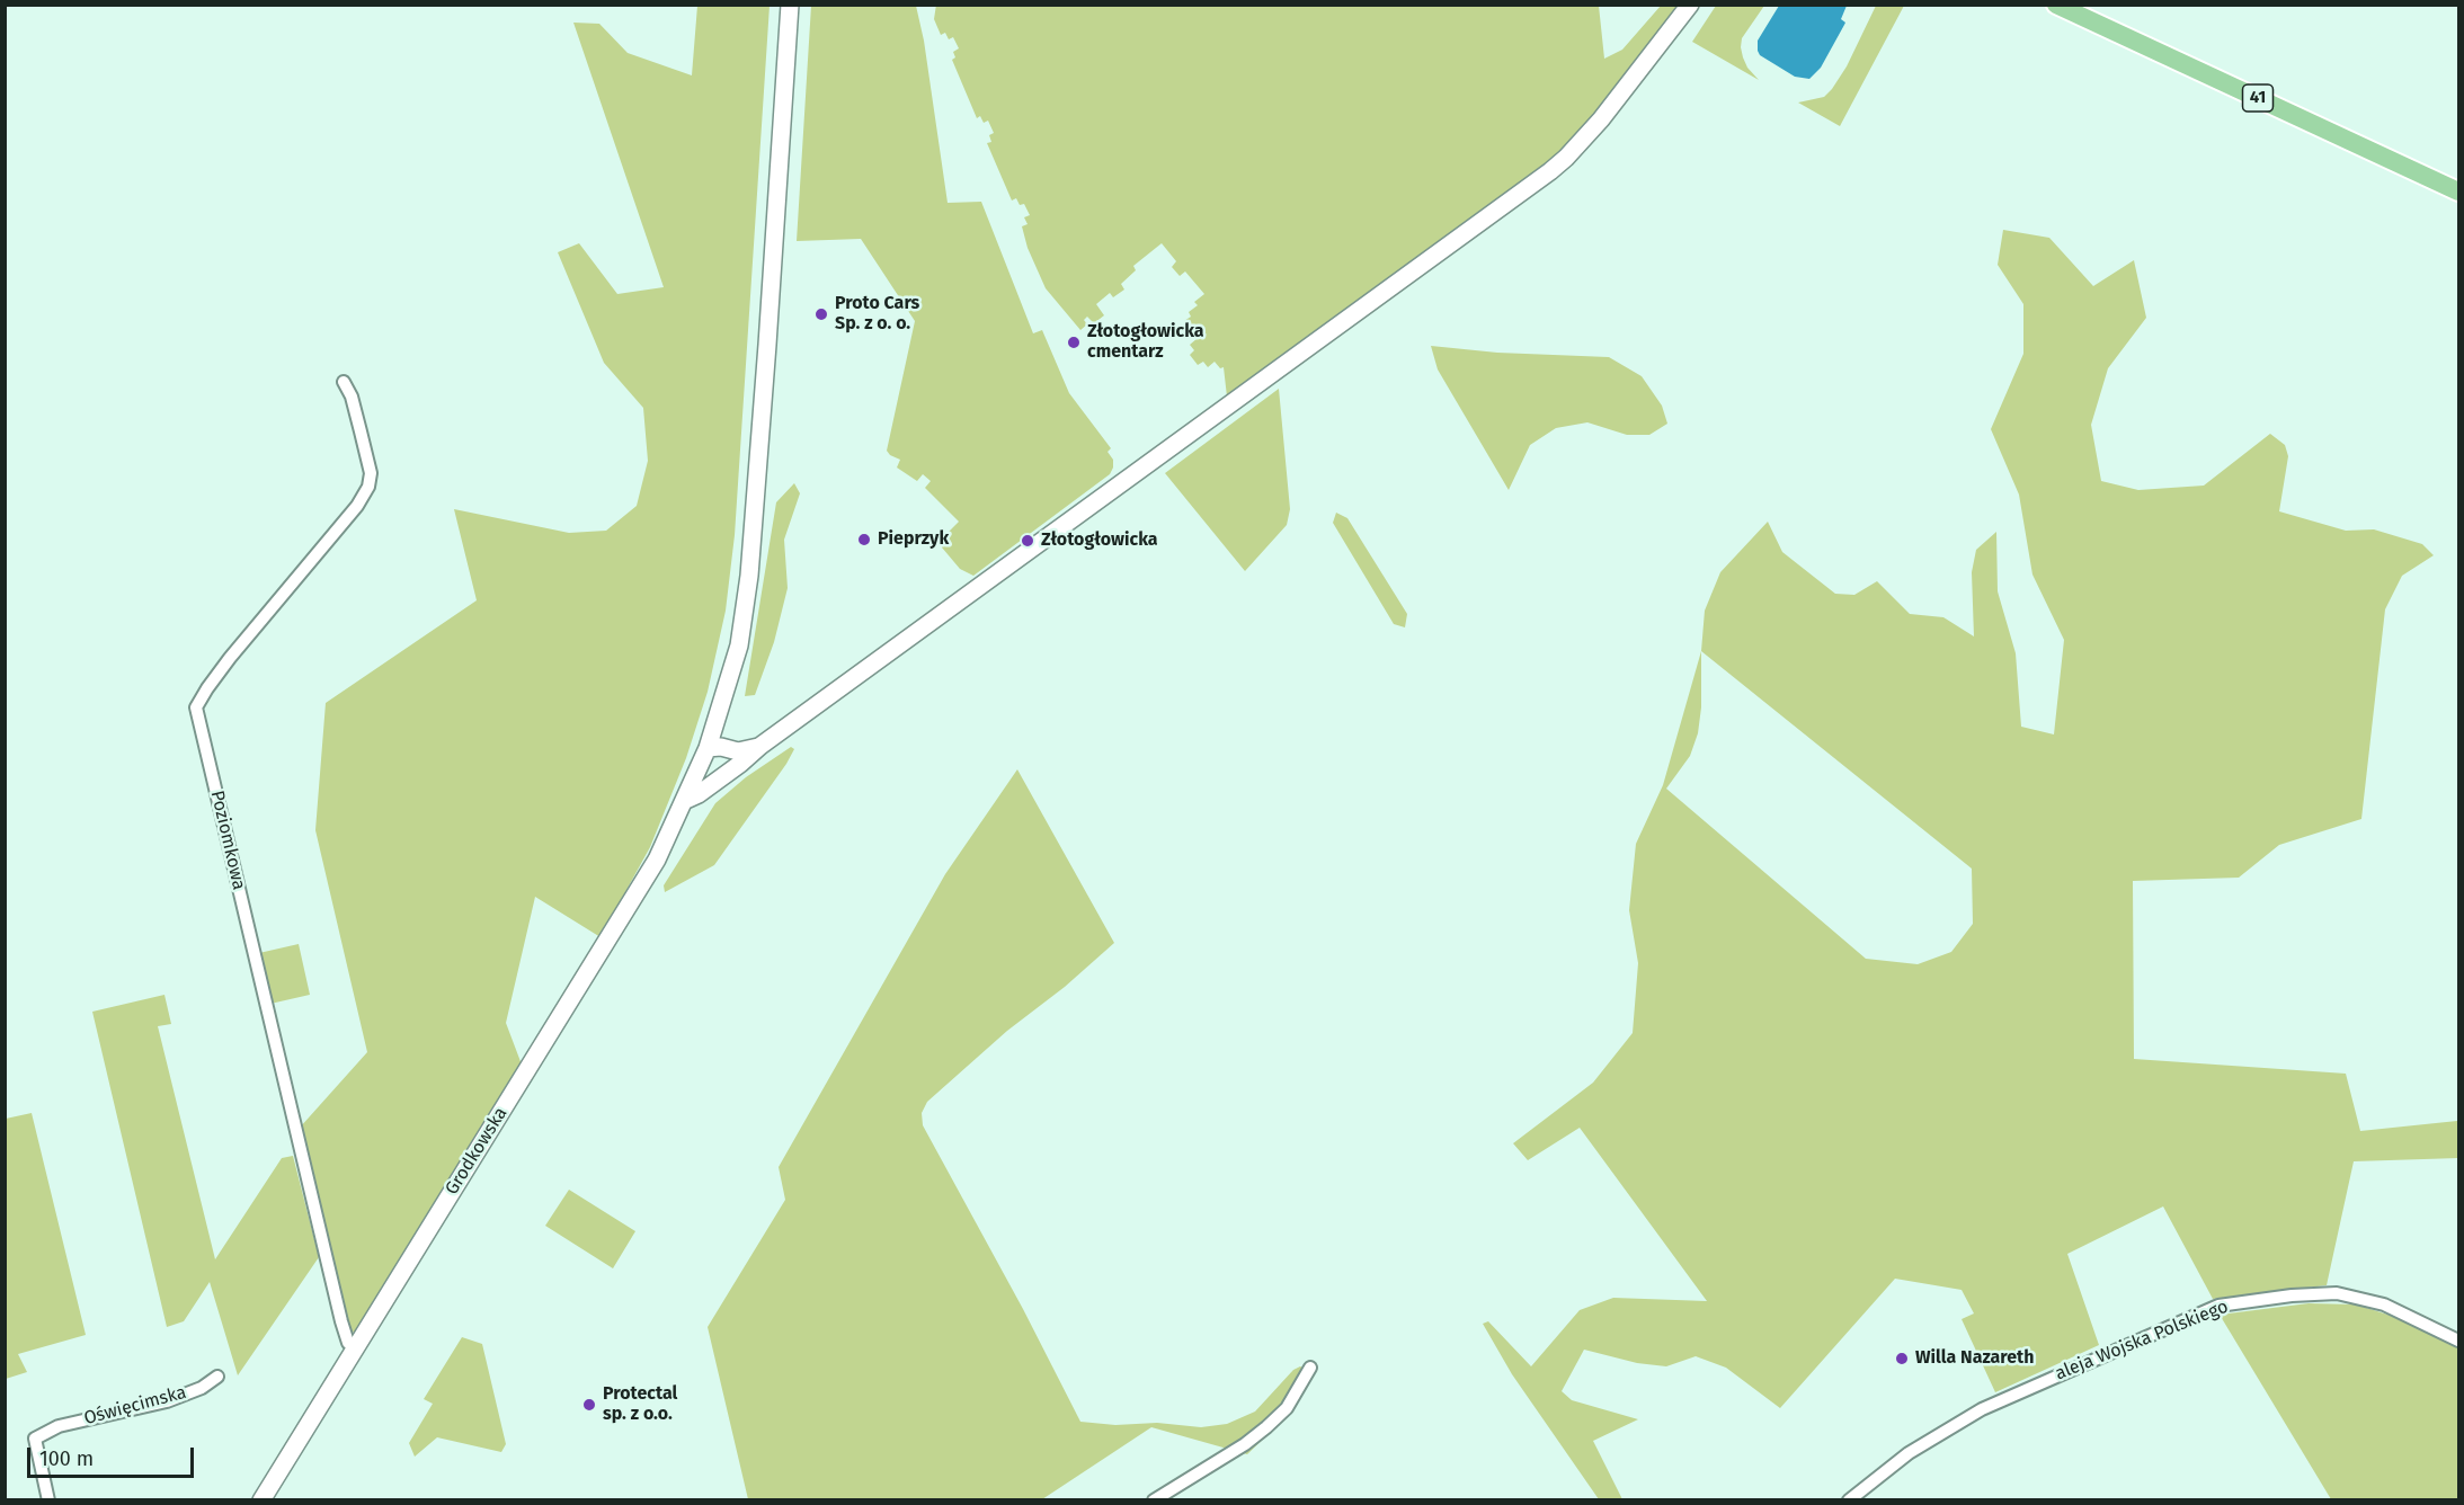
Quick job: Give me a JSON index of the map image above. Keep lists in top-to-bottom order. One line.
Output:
{"streets":{"main road":["41","Grodkowska"],"street":["Poziomkowa","aleja Wojska Polskiego","Oświęcimska"]},"crossings":[["Poziomkowa","Grodkowska"]],"places":["Proto Cars Sp. z o. o.","Złotogłowicka cmentarz","Pieprzyk","Złotogłowicka","Willa Nazareth","Protectal sp. z o.o."],"scale_bar":"100 m"}
